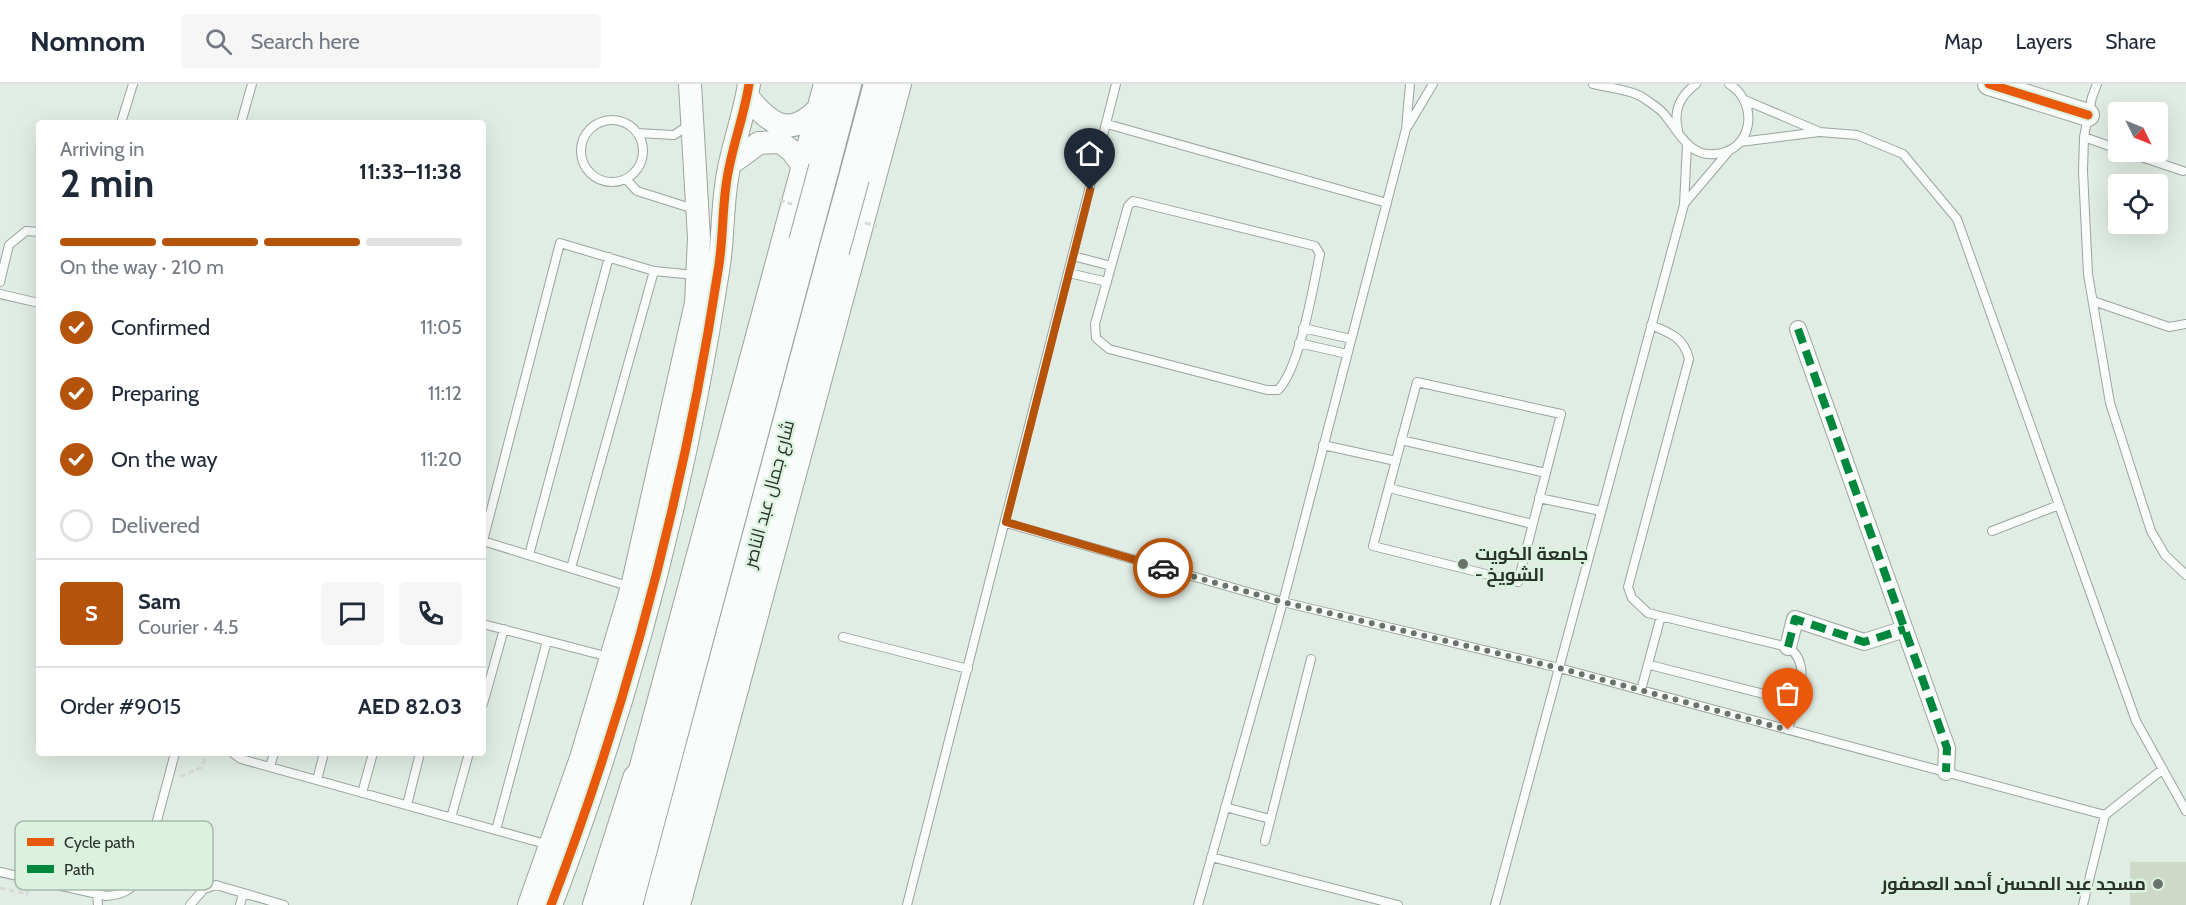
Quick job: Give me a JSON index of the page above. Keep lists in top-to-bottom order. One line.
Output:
{"streets":{"highway":["شارع جمال عبد الناصر"]},"places":["جامعة الكويت - الشويخ","مسجد عبد المحسن أحمد العصفور"],"legend":["Cycle path","Path"],"north":"bottom right","page":{"header":"Nomnom","search":"Search here","nav":["Map","Layers","Share"],"heading":["2 min","Arriving in","11:33–11:38"],"panel":["Sam","Courier · 4.5","Order #9015","AED 82.03"],"bar":"On the way · 210 m","list":[["Confirmed","11:05"],["Preparing","11:12"],["On the way","11:20"],"Delivered"],"round":"S"}}
